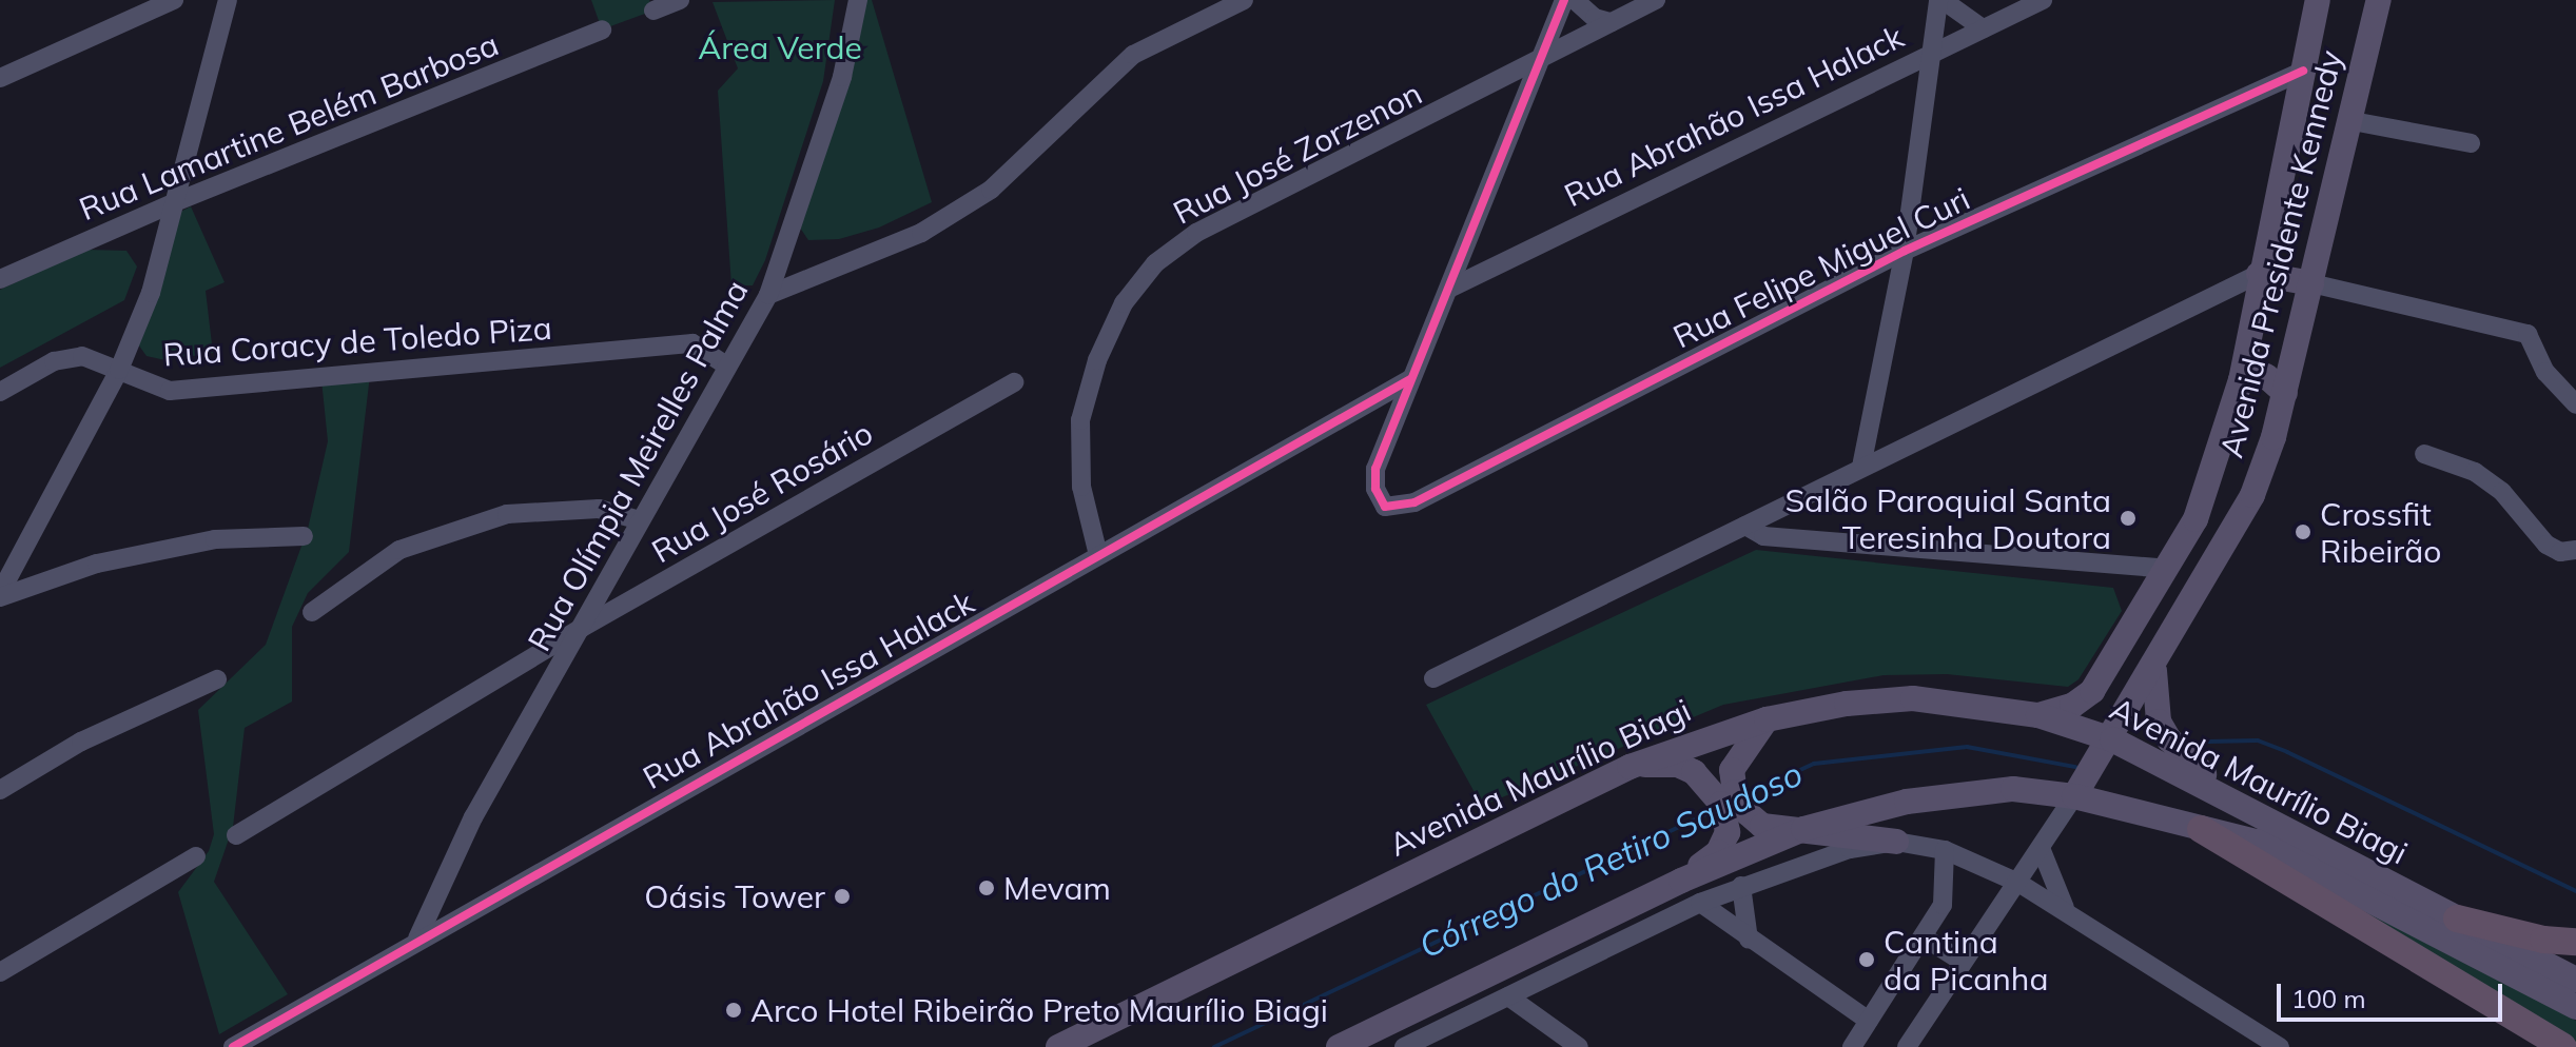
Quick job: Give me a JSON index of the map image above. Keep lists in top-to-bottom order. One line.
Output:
{"streets":{"main road":["Avenida Presidente Kennedy","Avenida Maurílio Biagi"],"street":["Rua Abrahão Issa Halack","Rua Lamartine Belém Barbosa","Rua José Zorzenon","Rua Felipe Miguel Curi","Rua Coracy de Toledo Piza","Rua Olímpia Meirelles Palma","Rua José Rosário"]},"crossings":[["Rua Abrahão Issa Halack","Rua José Zorzenon"],["Rua Abrahão Issa Halack","Rua Felipe Miguel Curi"],["Rua Abrahão Issa Halack","Rua Olímpia Meirelles Palma"],["Avenida Presidente Kennedy","Rua Felipe Miguel Curi"],["Avenida Presidente Kennedy","Avenida Maurílio Biagi"],["Rua Coracy de Toledo Piza","Rua Olímpia Meirelles Palma"],["Rua Olímpia Meirelles Palma","Rua José Rosário"]],"water":["Córrego do Retiro Saudoso"],"parks":["Área Verde"],"places":["Salão Paroquial Santa Teresinha Doutora","Crossfit Ribeirão","Mevam","Oásis Tower","Cantina da Picanha","Arco Hotel Ribeirão Preto Maurílio Biagi"],"scale_bar":"100 m"}
